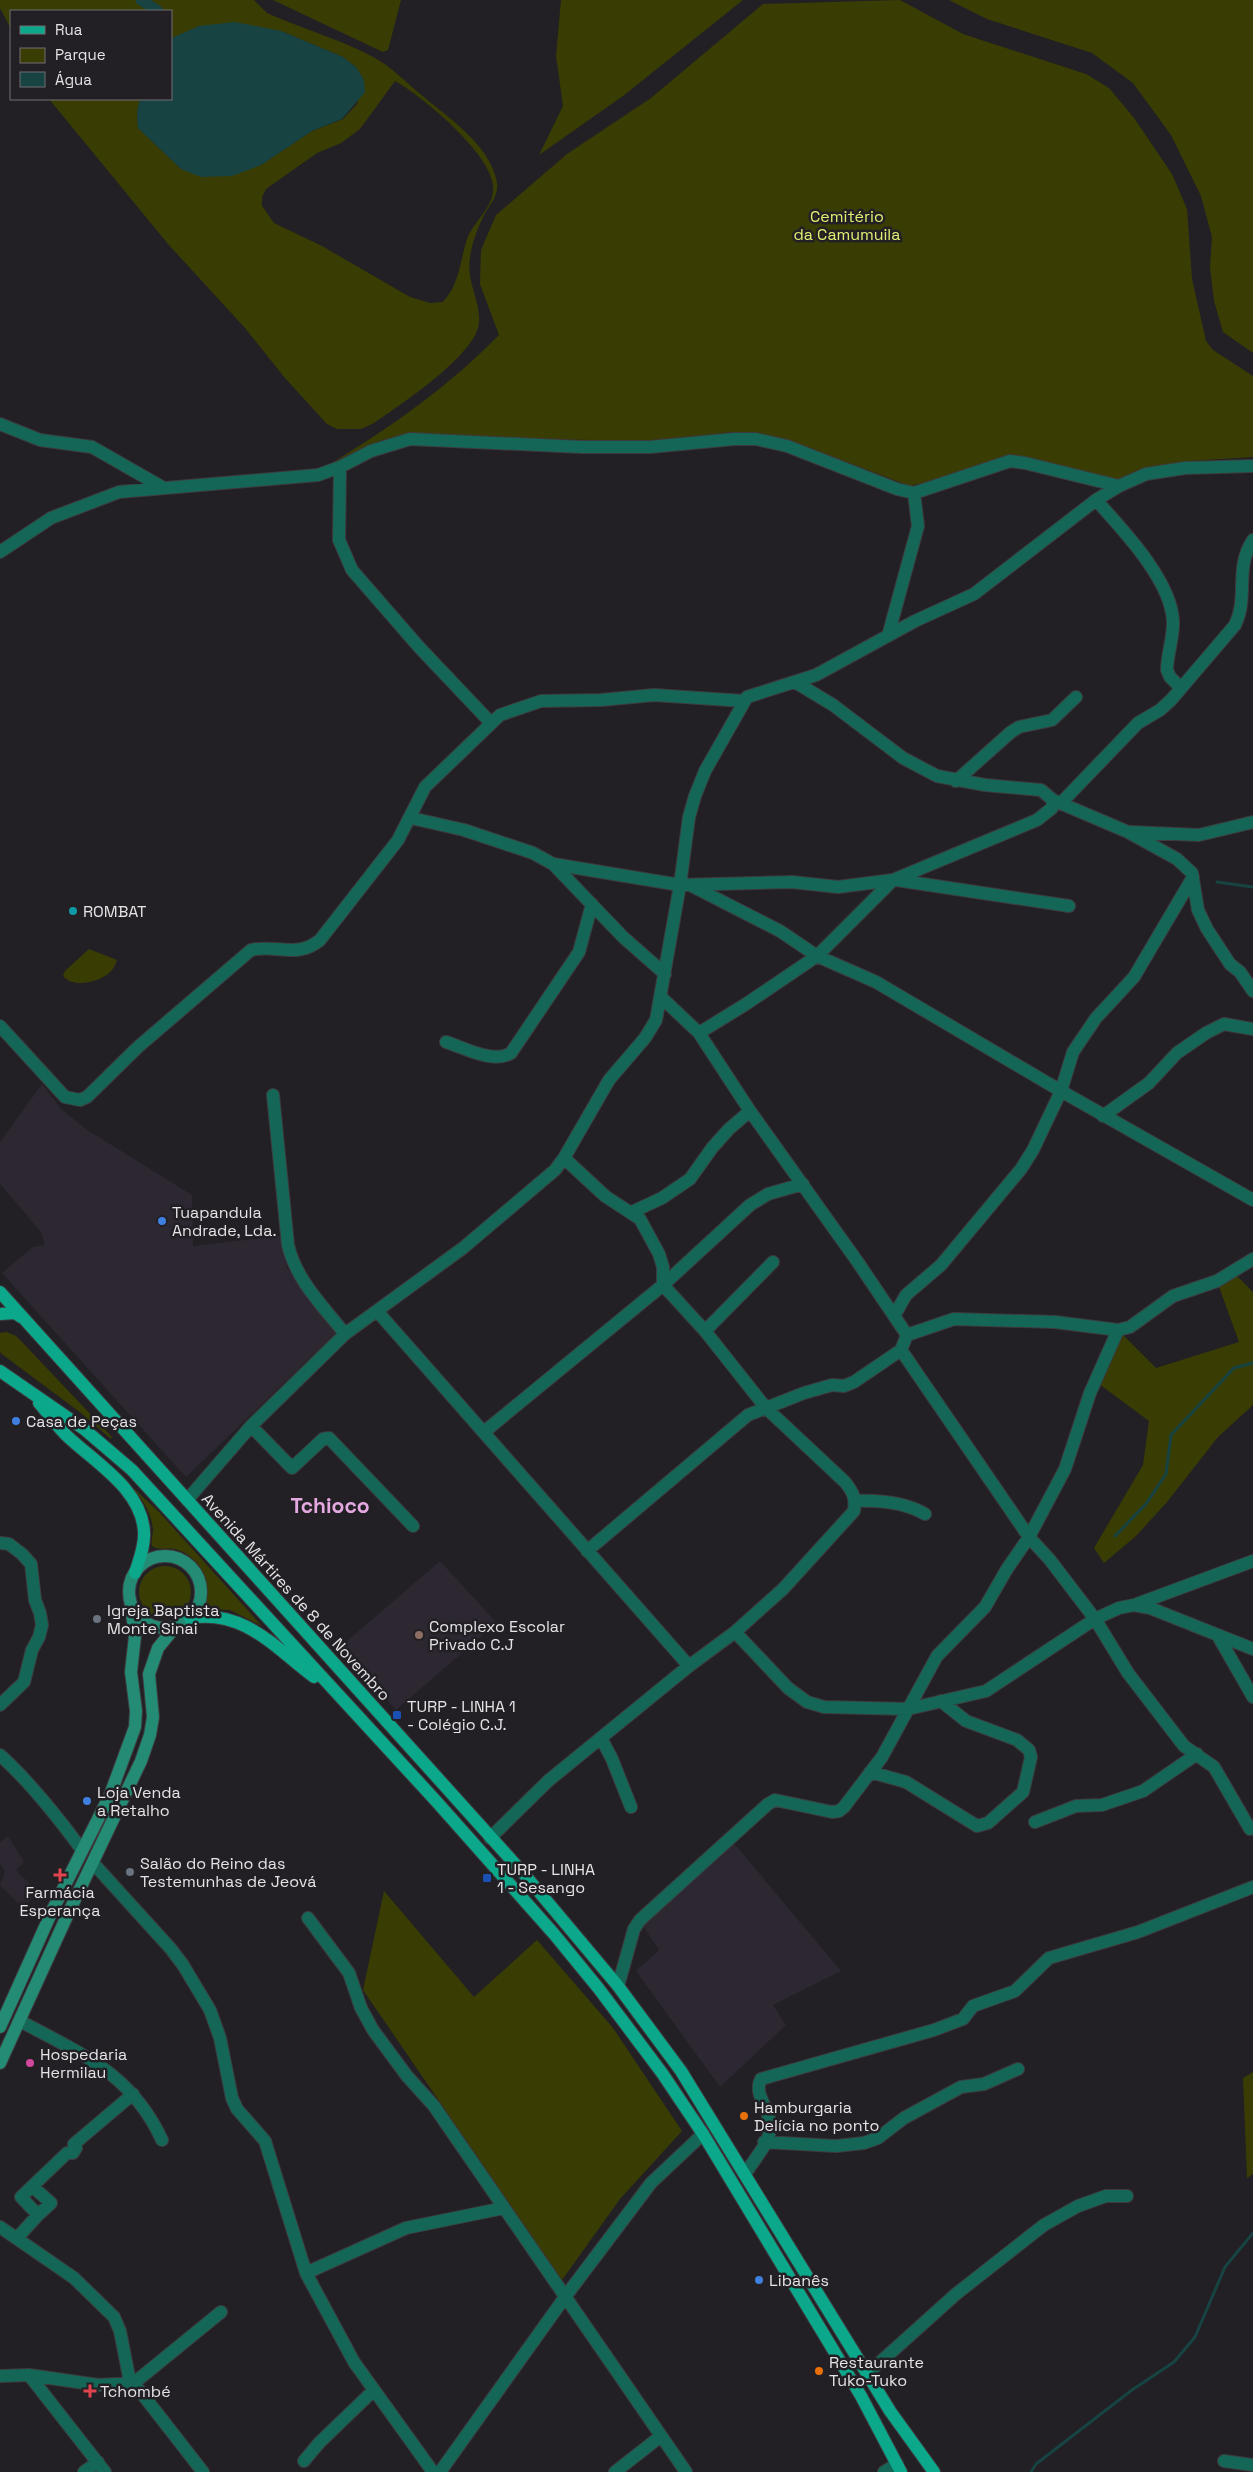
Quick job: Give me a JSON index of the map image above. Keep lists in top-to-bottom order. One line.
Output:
{"streets":{"main road":["Avenida Mártires de 8 de Novembro"]},"districts":["Tchioco"],"parks":["Cemitério da Camumuila"],"places":{"other":["ROMBAT","Tuapandula Andrade, Lda.","Casa de Peças","Igreja Baptista Monte Sinai","Complexo Escolar Privado C.J","Loja Venda a Retalho","Salão do Reino das Testemunhas de Jeová","Hospedaria Hermilau","Hamburgaria Delícia no ponto","Libanês","Restaurante Tuko-Tuko"],"transit":["TURP - LINHA 1 - Colégio C.J.","TURP - LINHA 1 - Sesango"],"health":["Farmácia Esperança","Tchombé"]},"legend":["Rua","Parque","Água"]}
